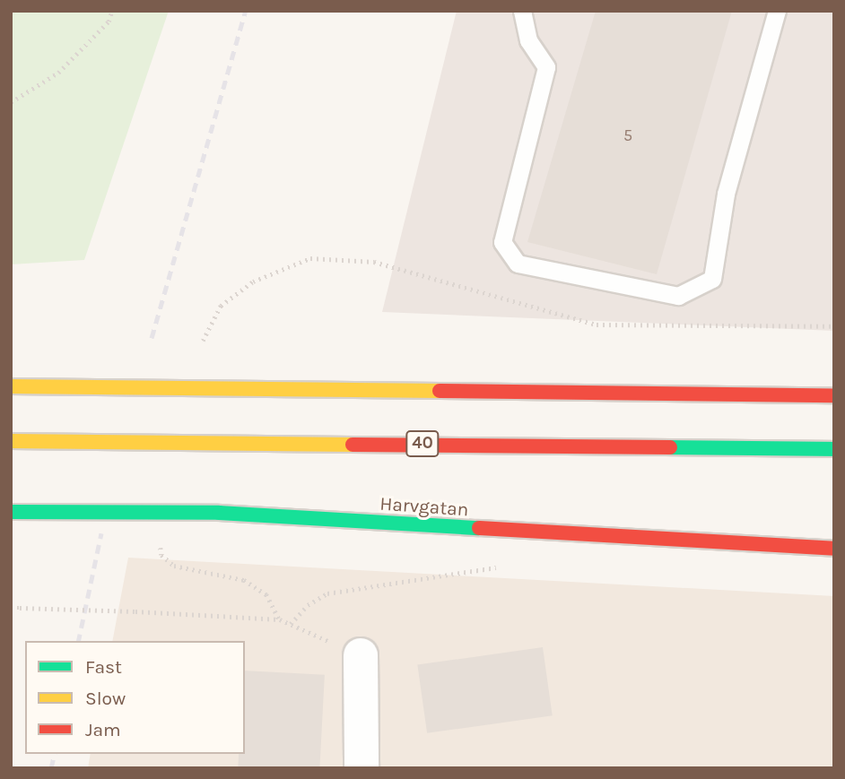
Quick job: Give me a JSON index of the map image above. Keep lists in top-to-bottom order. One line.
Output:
{"streets":{"main road":["40","Harvgatan"]},"house_numbers":["5"],"legend":["Fast","Slow","Jam"]}
